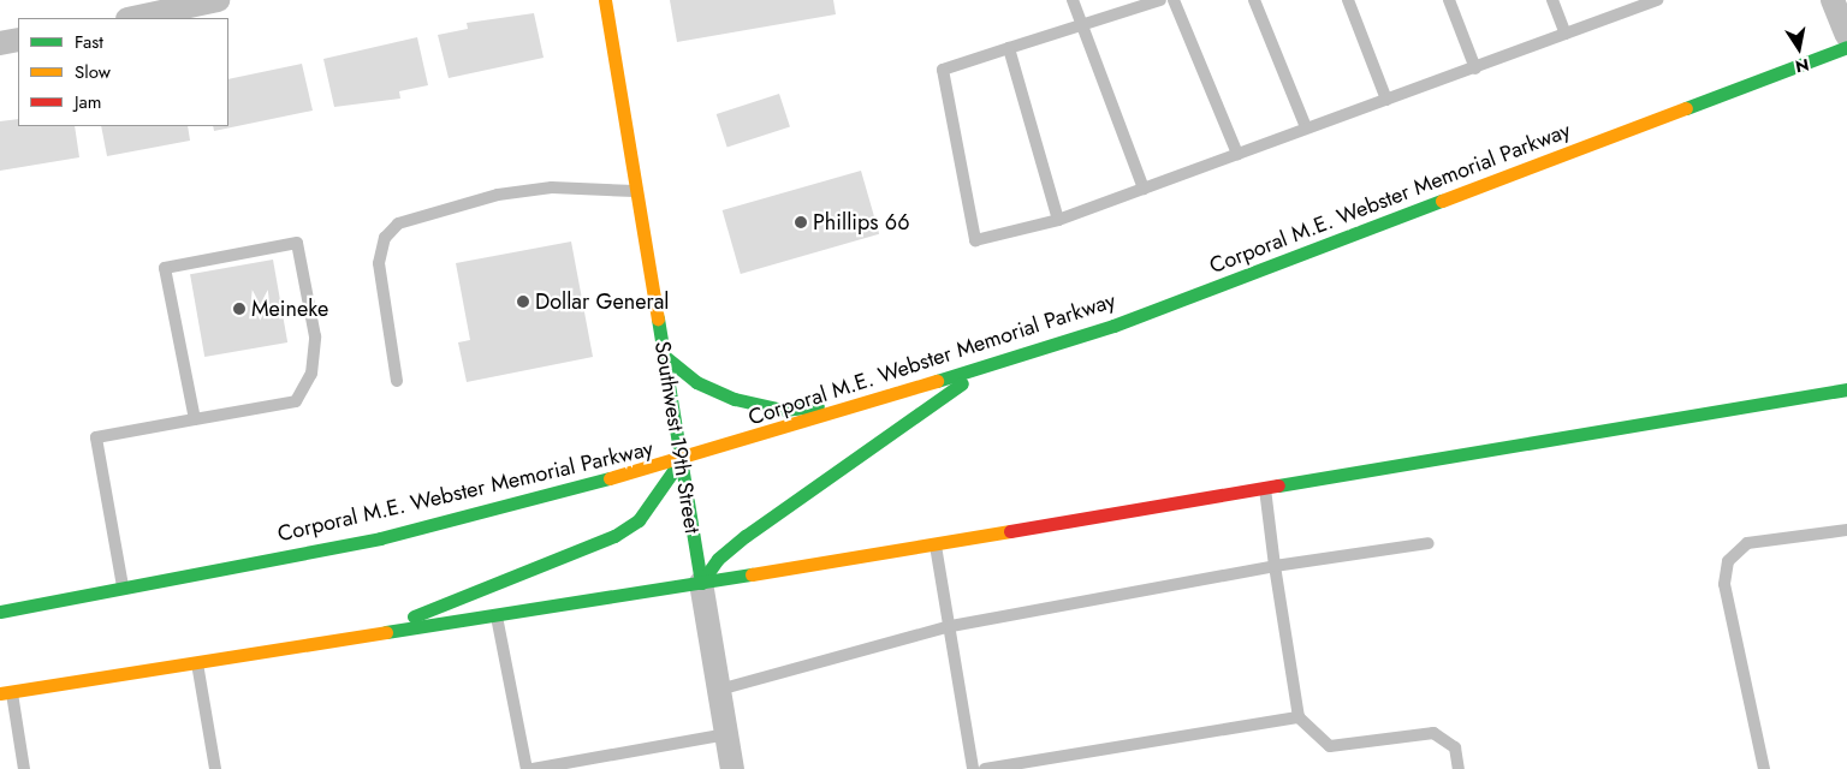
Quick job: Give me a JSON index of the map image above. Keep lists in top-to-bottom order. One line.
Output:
{"streets":{"main road":["Corporal M.E. Webster Memorial Parkway","Southwest 19th Street"]},"crossings":[["Corporal M.E. Webster Memorial Parkway","Southwest 19th Street"]],"places":["Phillips 66","Dollar General","Meineke"],"legend":["Fast","Slow","Jam"],"north":"bottom"}
